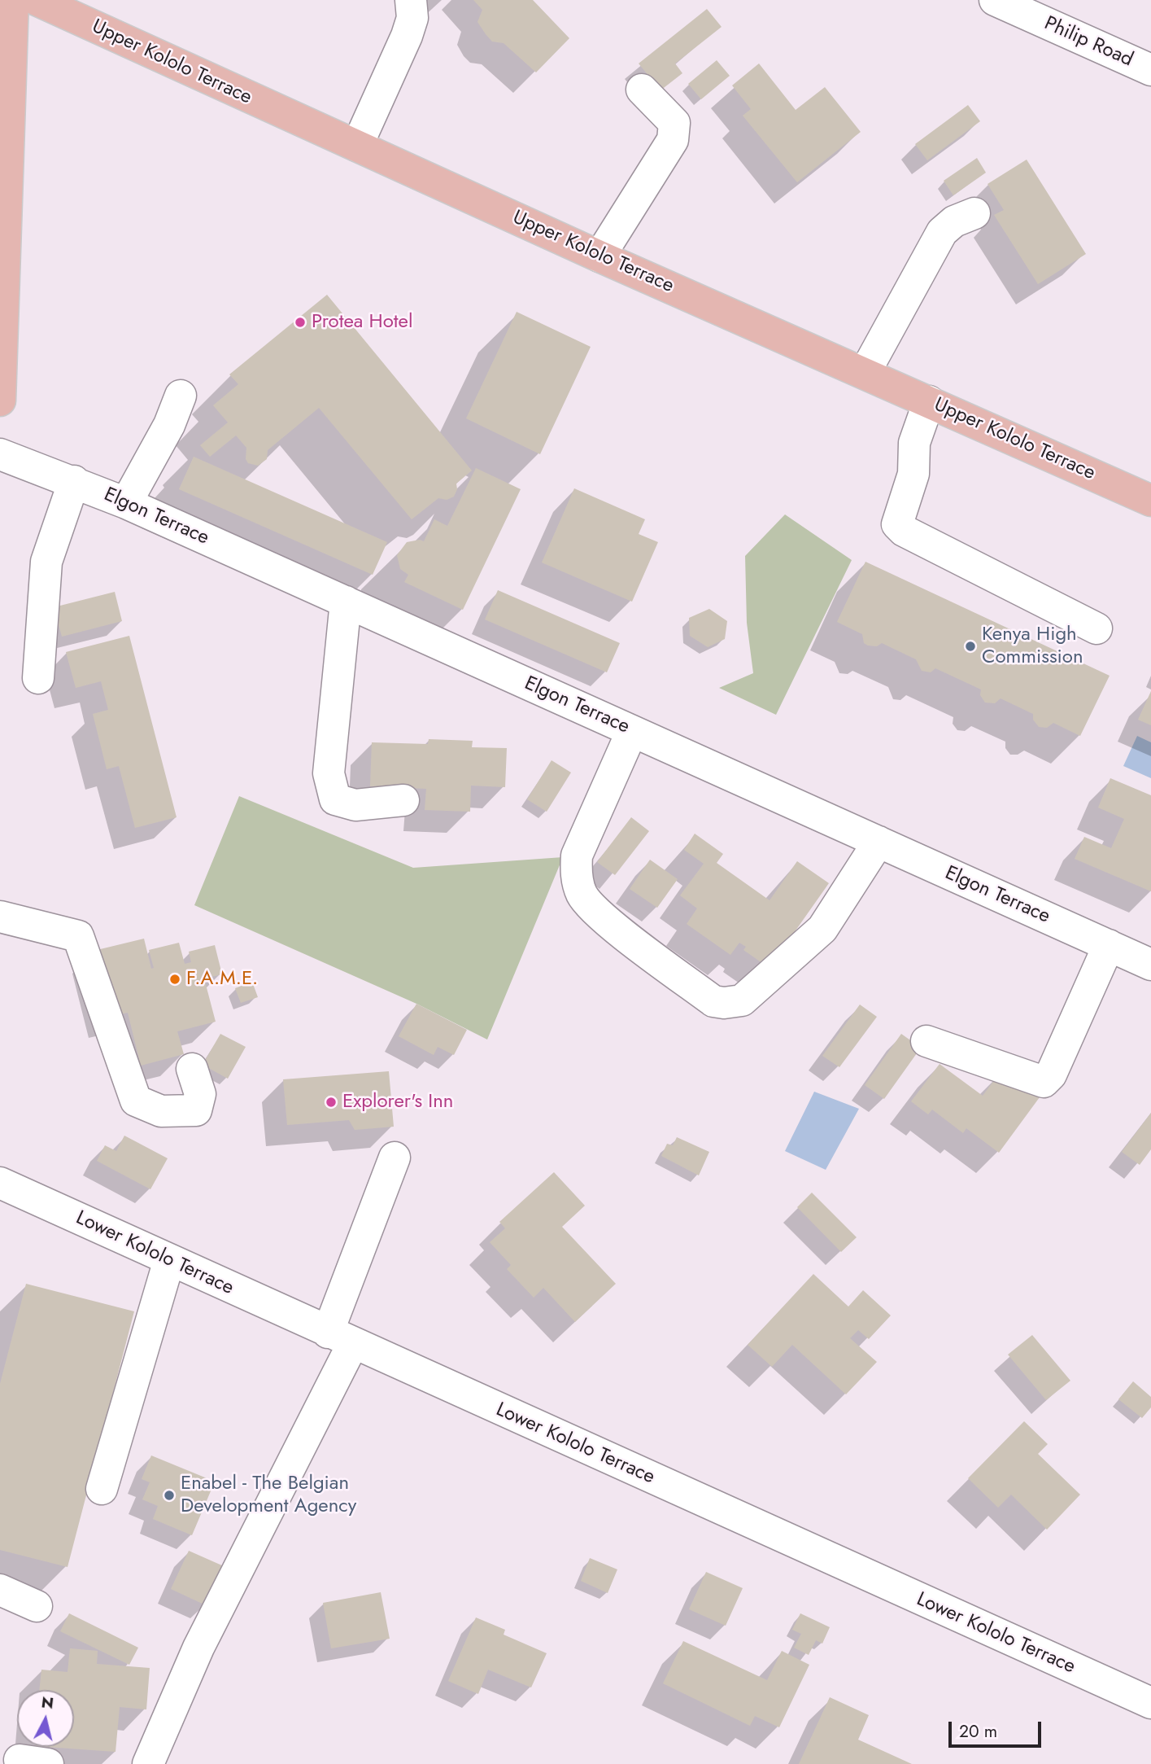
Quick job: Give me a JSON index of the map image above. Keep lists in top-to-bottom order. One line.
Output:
{"streets":{"main road":["Upper Kololo Terrace"],"street":["Philip Road","Elgon Terrace","Lower Kololo Terrace"]},"places":["Protea Hotel","Kenya High Commission","F.A.M.E.","Explorer's Inn","Enabel - The Belgian Development Agency"],"scale_bar":"20 m","north":"top"}
